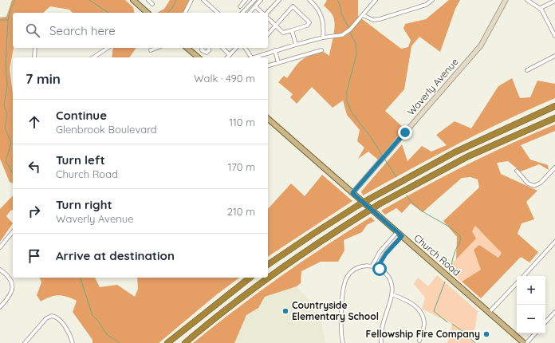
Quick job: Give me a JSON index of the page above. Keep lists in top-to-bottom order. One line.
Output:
{"streets":{"main road":["Church Road"],"street":["Waverly Avenue"]},"crossings":[["Waverly Avenue","Church Road"]],"places":["Countryside Elementary School","Fellowship Fire Company"],"page":{"search":"Search here","heading":["7 min","Walk · 490 m"],"list":[["Continue","Glenbrook Boulevard","110 m"],["Turn left","Church Road","170 m"],["Turn right","Waverly Avenue","210 m"],"Arrive at destination"],"map_buttons":["+","−"]}}
